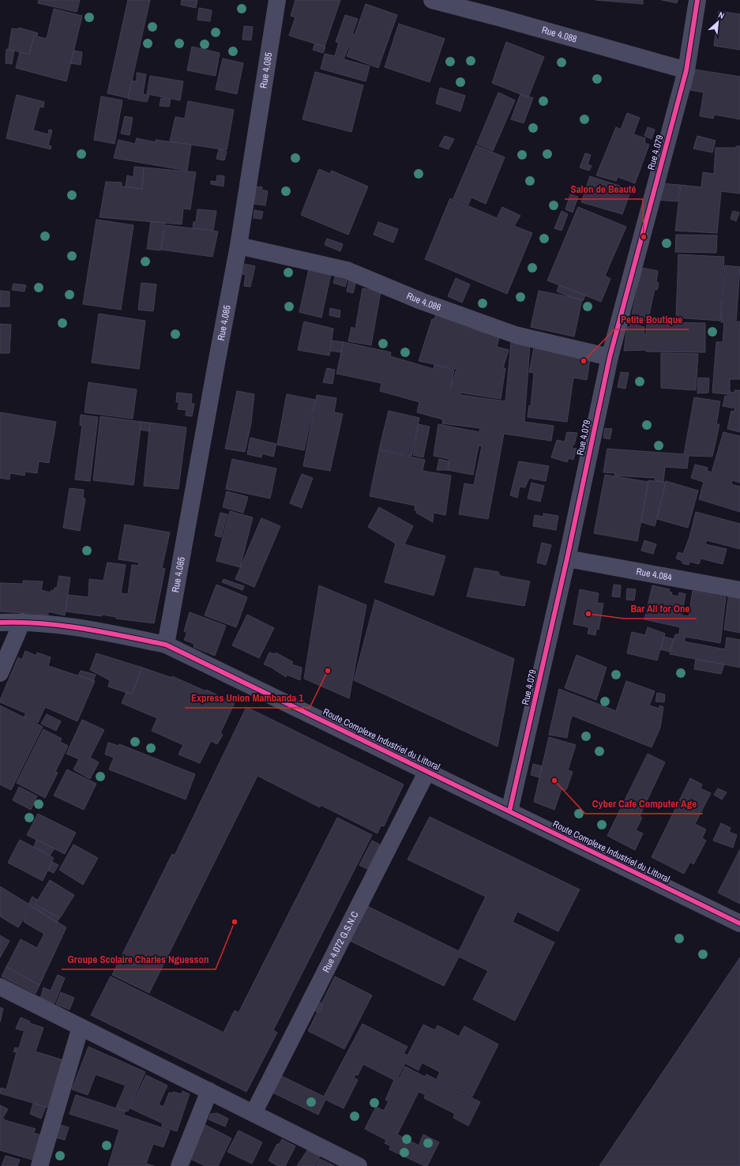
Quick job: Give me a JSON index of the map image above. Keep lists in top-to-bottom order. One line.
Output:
{"streets":{"street":["Rue 4.088","Rue 4.085","Rue 4.079","Rue 4.086","Rue 4.084","Route Complexe Industriel du Littoral","Rue 4.072 G.S.N.C"]},"crossings":[["Rue 4.088","Rue 4.079"],["Rue 4.085","Rue 4.086"],["Rue 4.085","Route Complexe Industriel du Littoral"],["Rue 4.079","Rue 4.086"],["Rue 4.079","Rue 4.084"],["Rue 4.079","Route Complexe Industriel du Littoral"],["Route Complexe Industriel du Littoral","Rue 4.072 G.S.N.C"]],"places":["Salon de Beauté","Petite Boutique","Bar All for One","Express Union Mambanda 1","Cyber Cafe Computer Age","Groupe Scolaire Charles Nguesson"],"north":"top right"}
